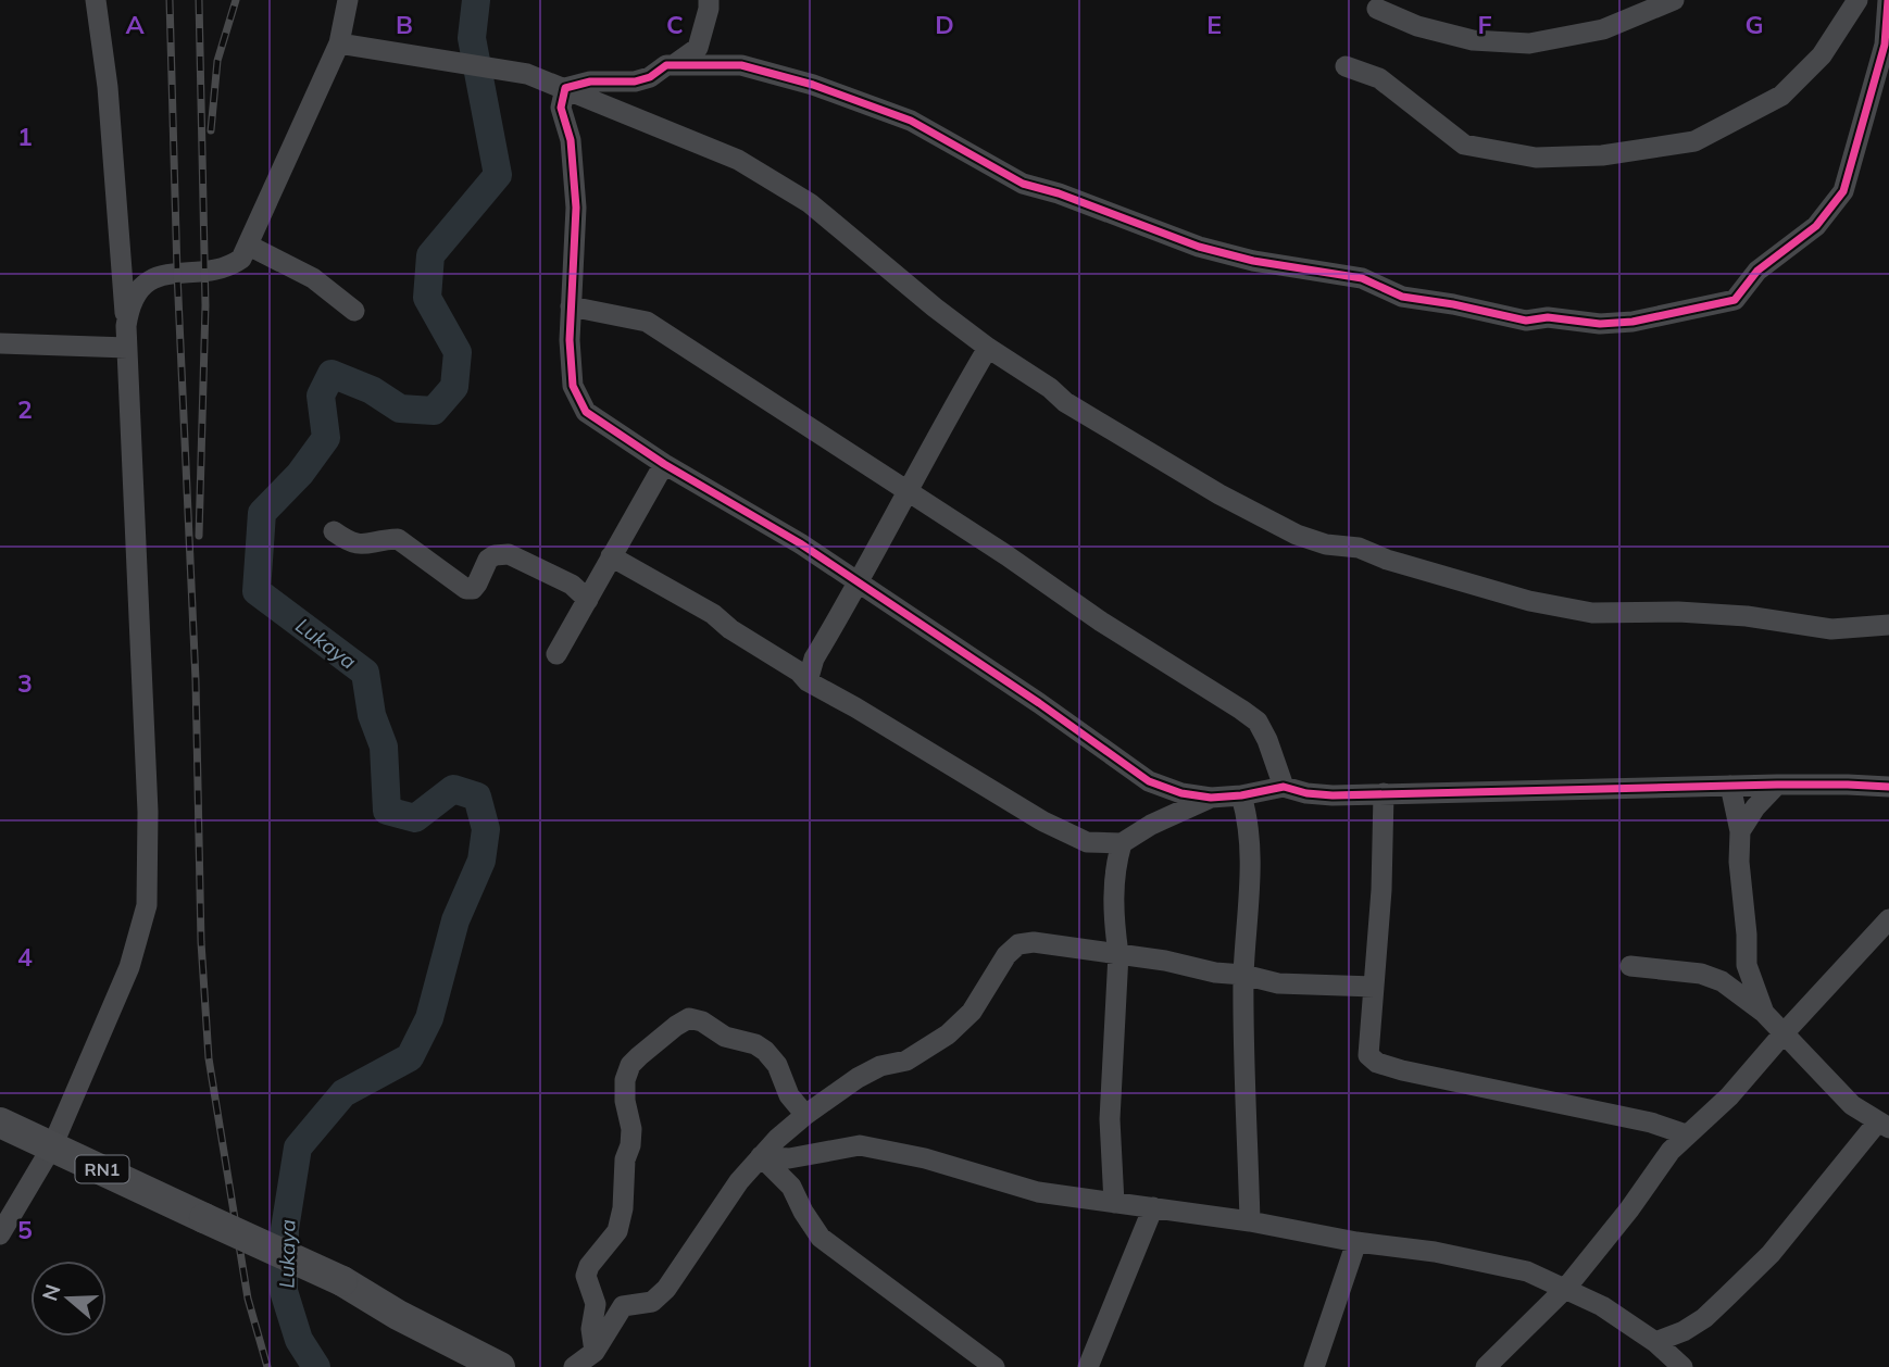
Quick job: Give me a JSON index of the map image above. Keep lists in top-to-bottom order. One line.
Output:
{"streets":{"highway":["RN1"]},"water":["Lukaya"],"north":"left","grid":{"columns":["A","B","C","D","E","F","G"],"rows":["1","2","3","4","5"]}}
